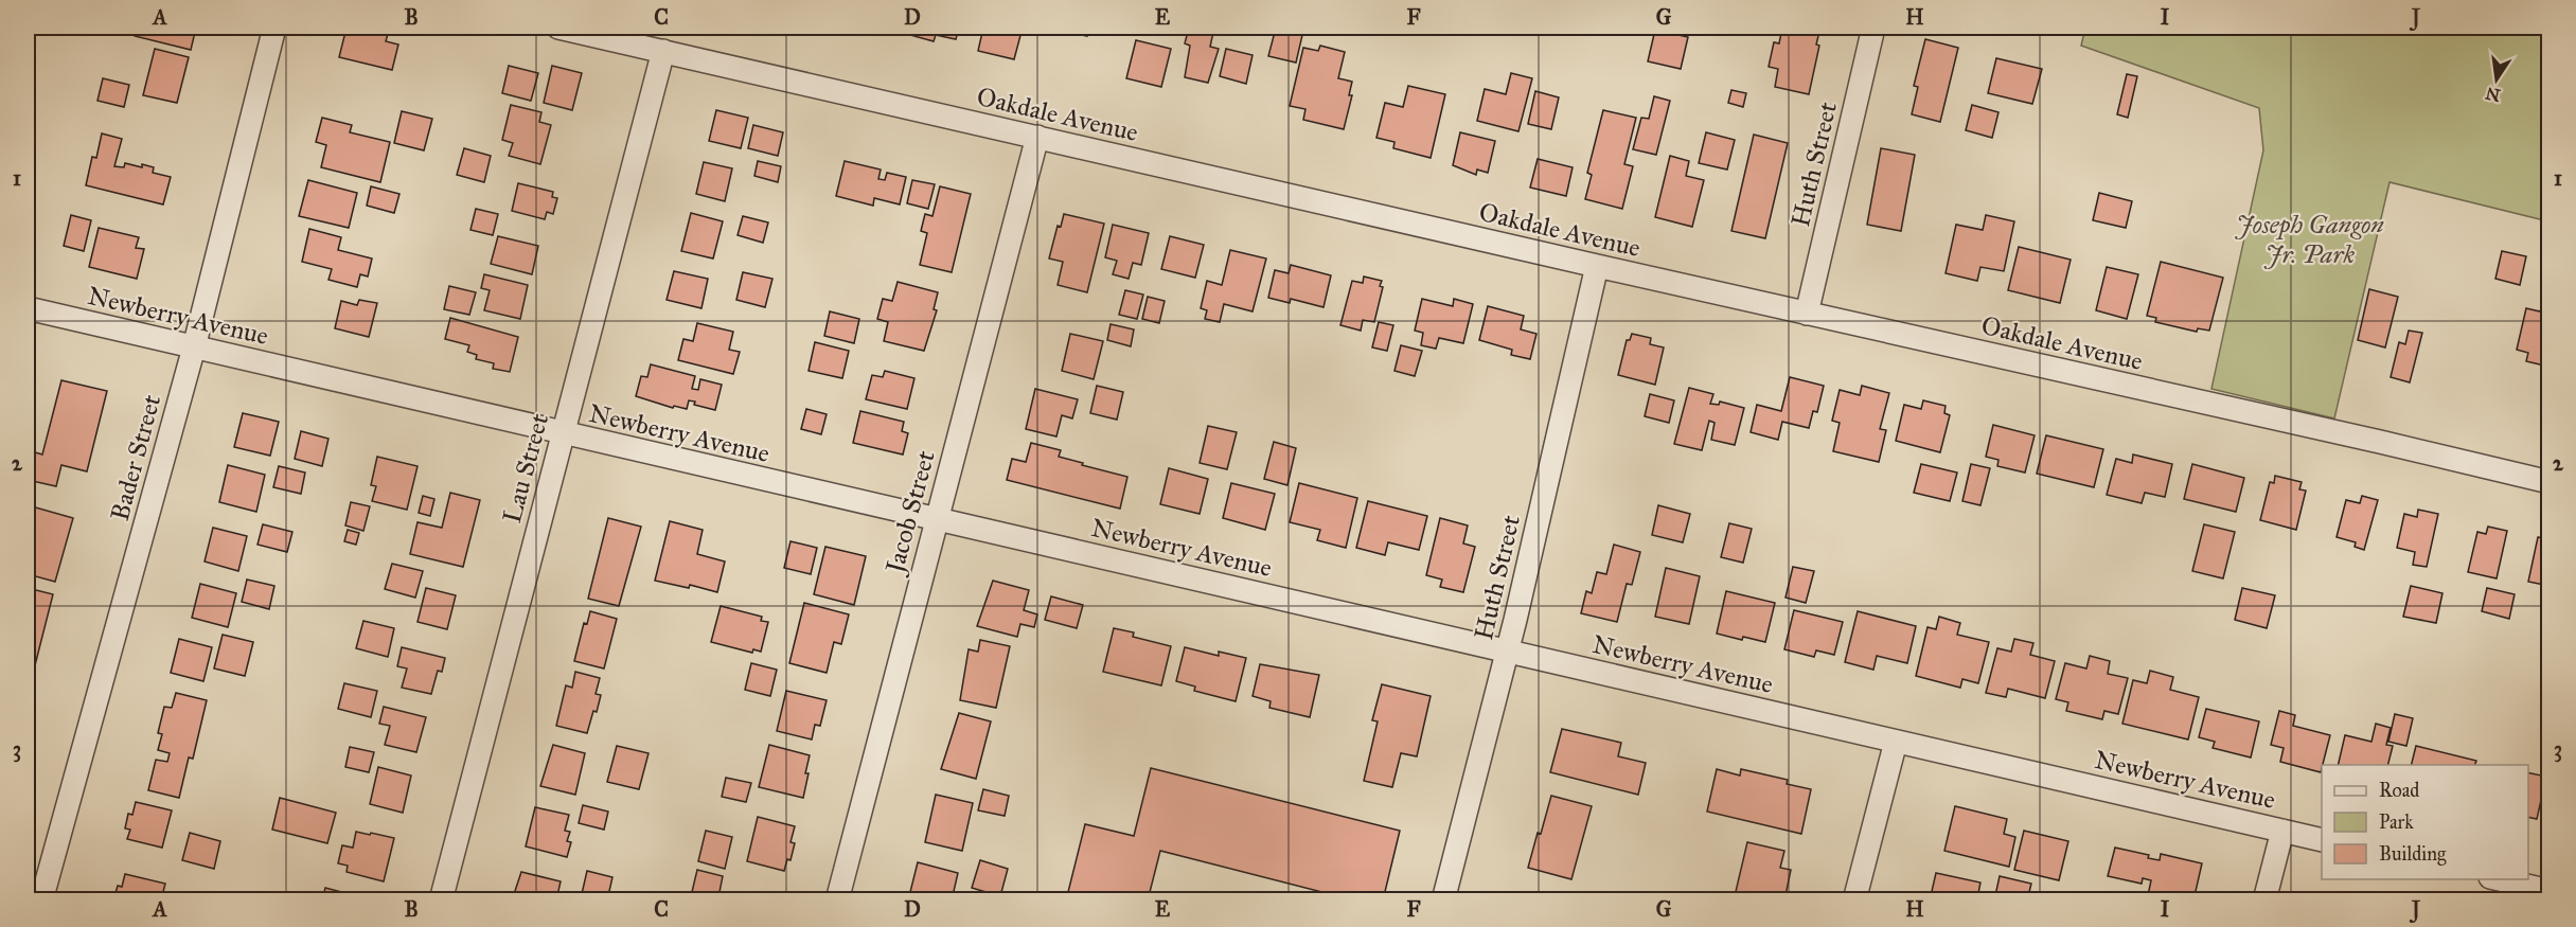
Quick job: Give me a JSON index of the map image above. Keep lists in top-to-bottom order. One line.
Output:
{"streets":{"street":["Oakdale Avenue","Huth Street","Newberry Avenue","Bader Street","Lau Street","Jacob Street"]},"crossings":[["Oakdale Avenue","Huth Street"],["Oakdale Avenue","Lau Street"],["Oakdale Avenue","Jacob Street"],["Huth Street","Newberry Avenue"],["Newberry Avenue","Bader Street"],["Newberry Avenue","Lau Street"],["Newberry Avenue","Jacob Street"]],"parks":["Joseph Gangon Jr. Park"],"legend":["Road","Park","Building"],"north":"bottom","grid":{"columns":["A","B","C","D","E","F","G","H","I","J"],"rows":["1","2","3"]}}
